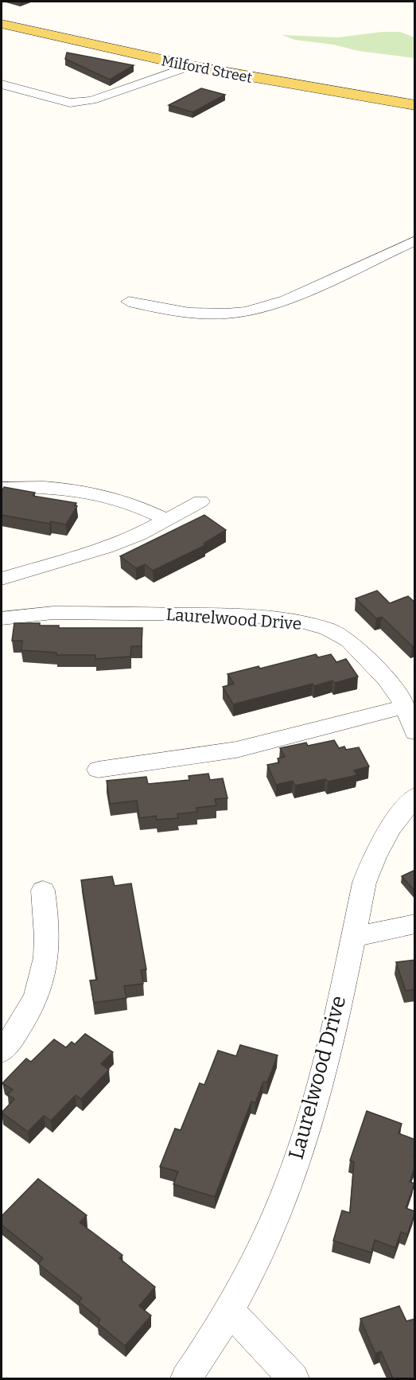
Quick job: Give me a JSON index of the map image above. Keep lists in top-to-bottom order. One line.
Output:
{"streets":{"main road":["Milford Street"],"street":["Laurelwood Drive"]}}
